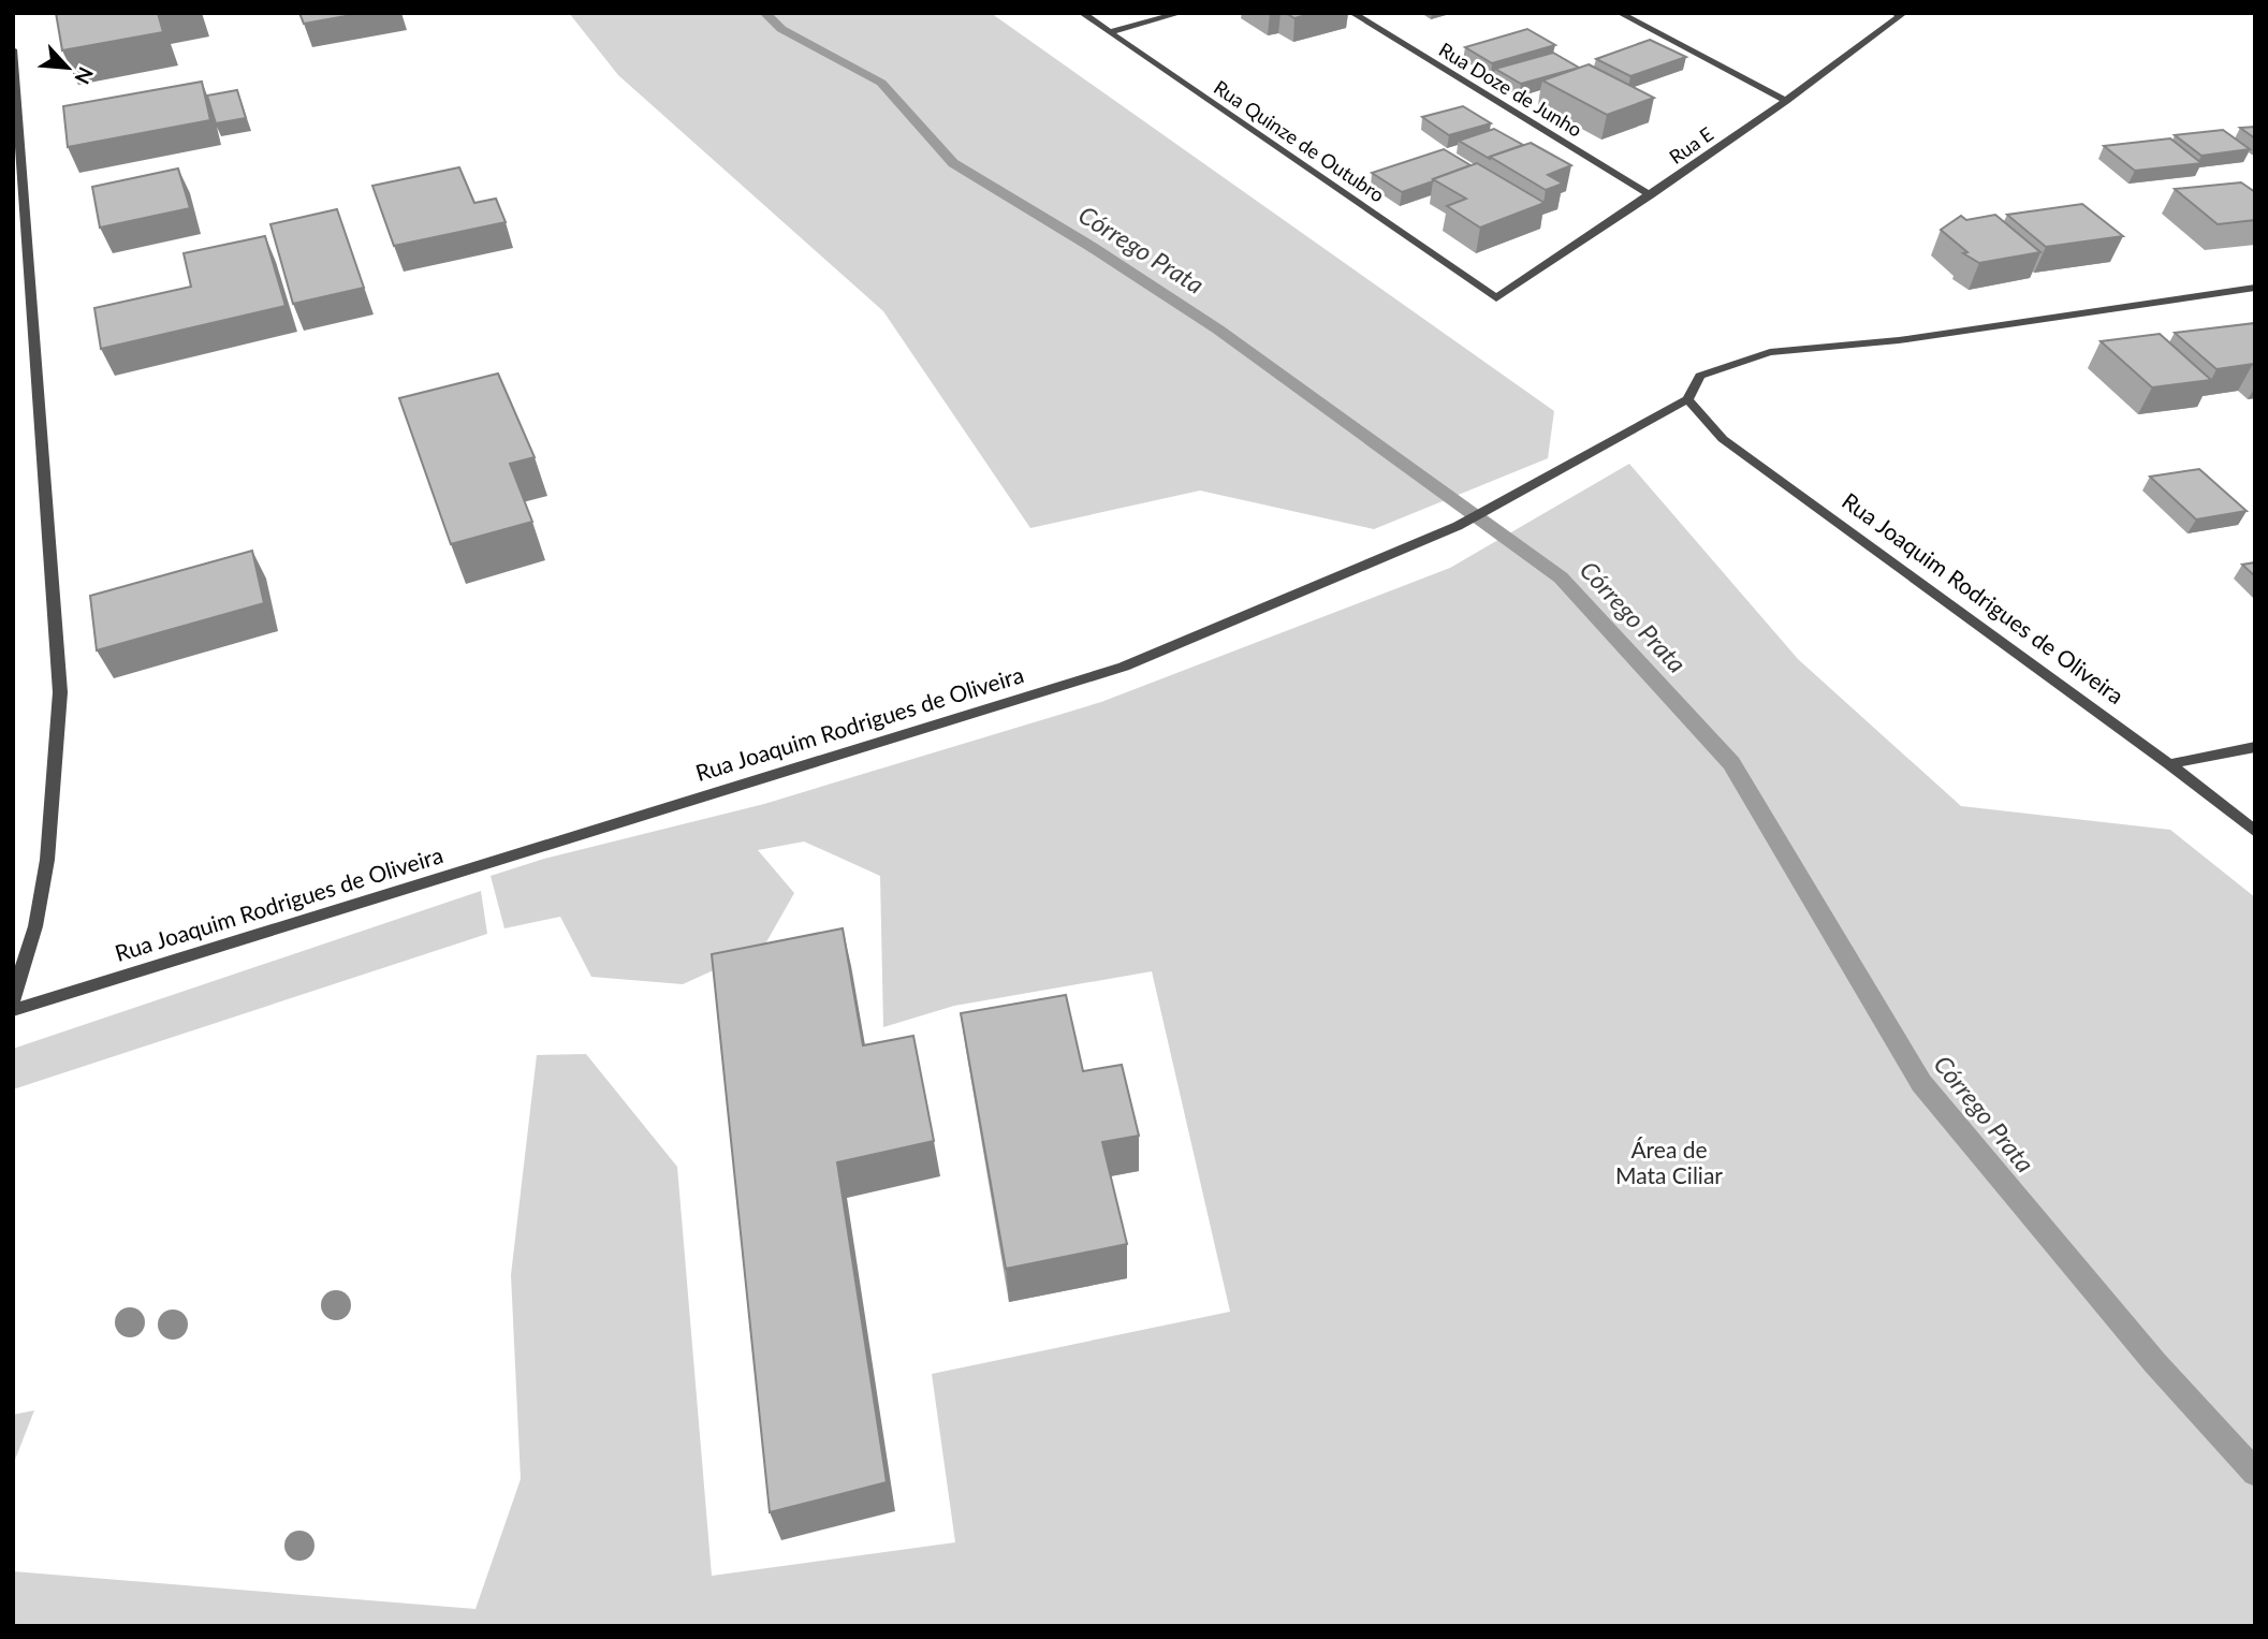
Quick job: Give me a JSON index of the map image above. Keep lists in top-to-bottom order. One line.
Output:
{"streets":{"street":["Rua Doze de Junho","Rua Quinze de Outubro","Rua E","Rua Joaquim Rodrigues de Oliveira"]},"crossings":[["Rua Doze de Junho","Rua E"],["Rua Quinze de Outubro","Rua E"]],"water":["Córrego Prata"],"parks":["Área de Mata Ciliar"],"north":"bottom right"}
